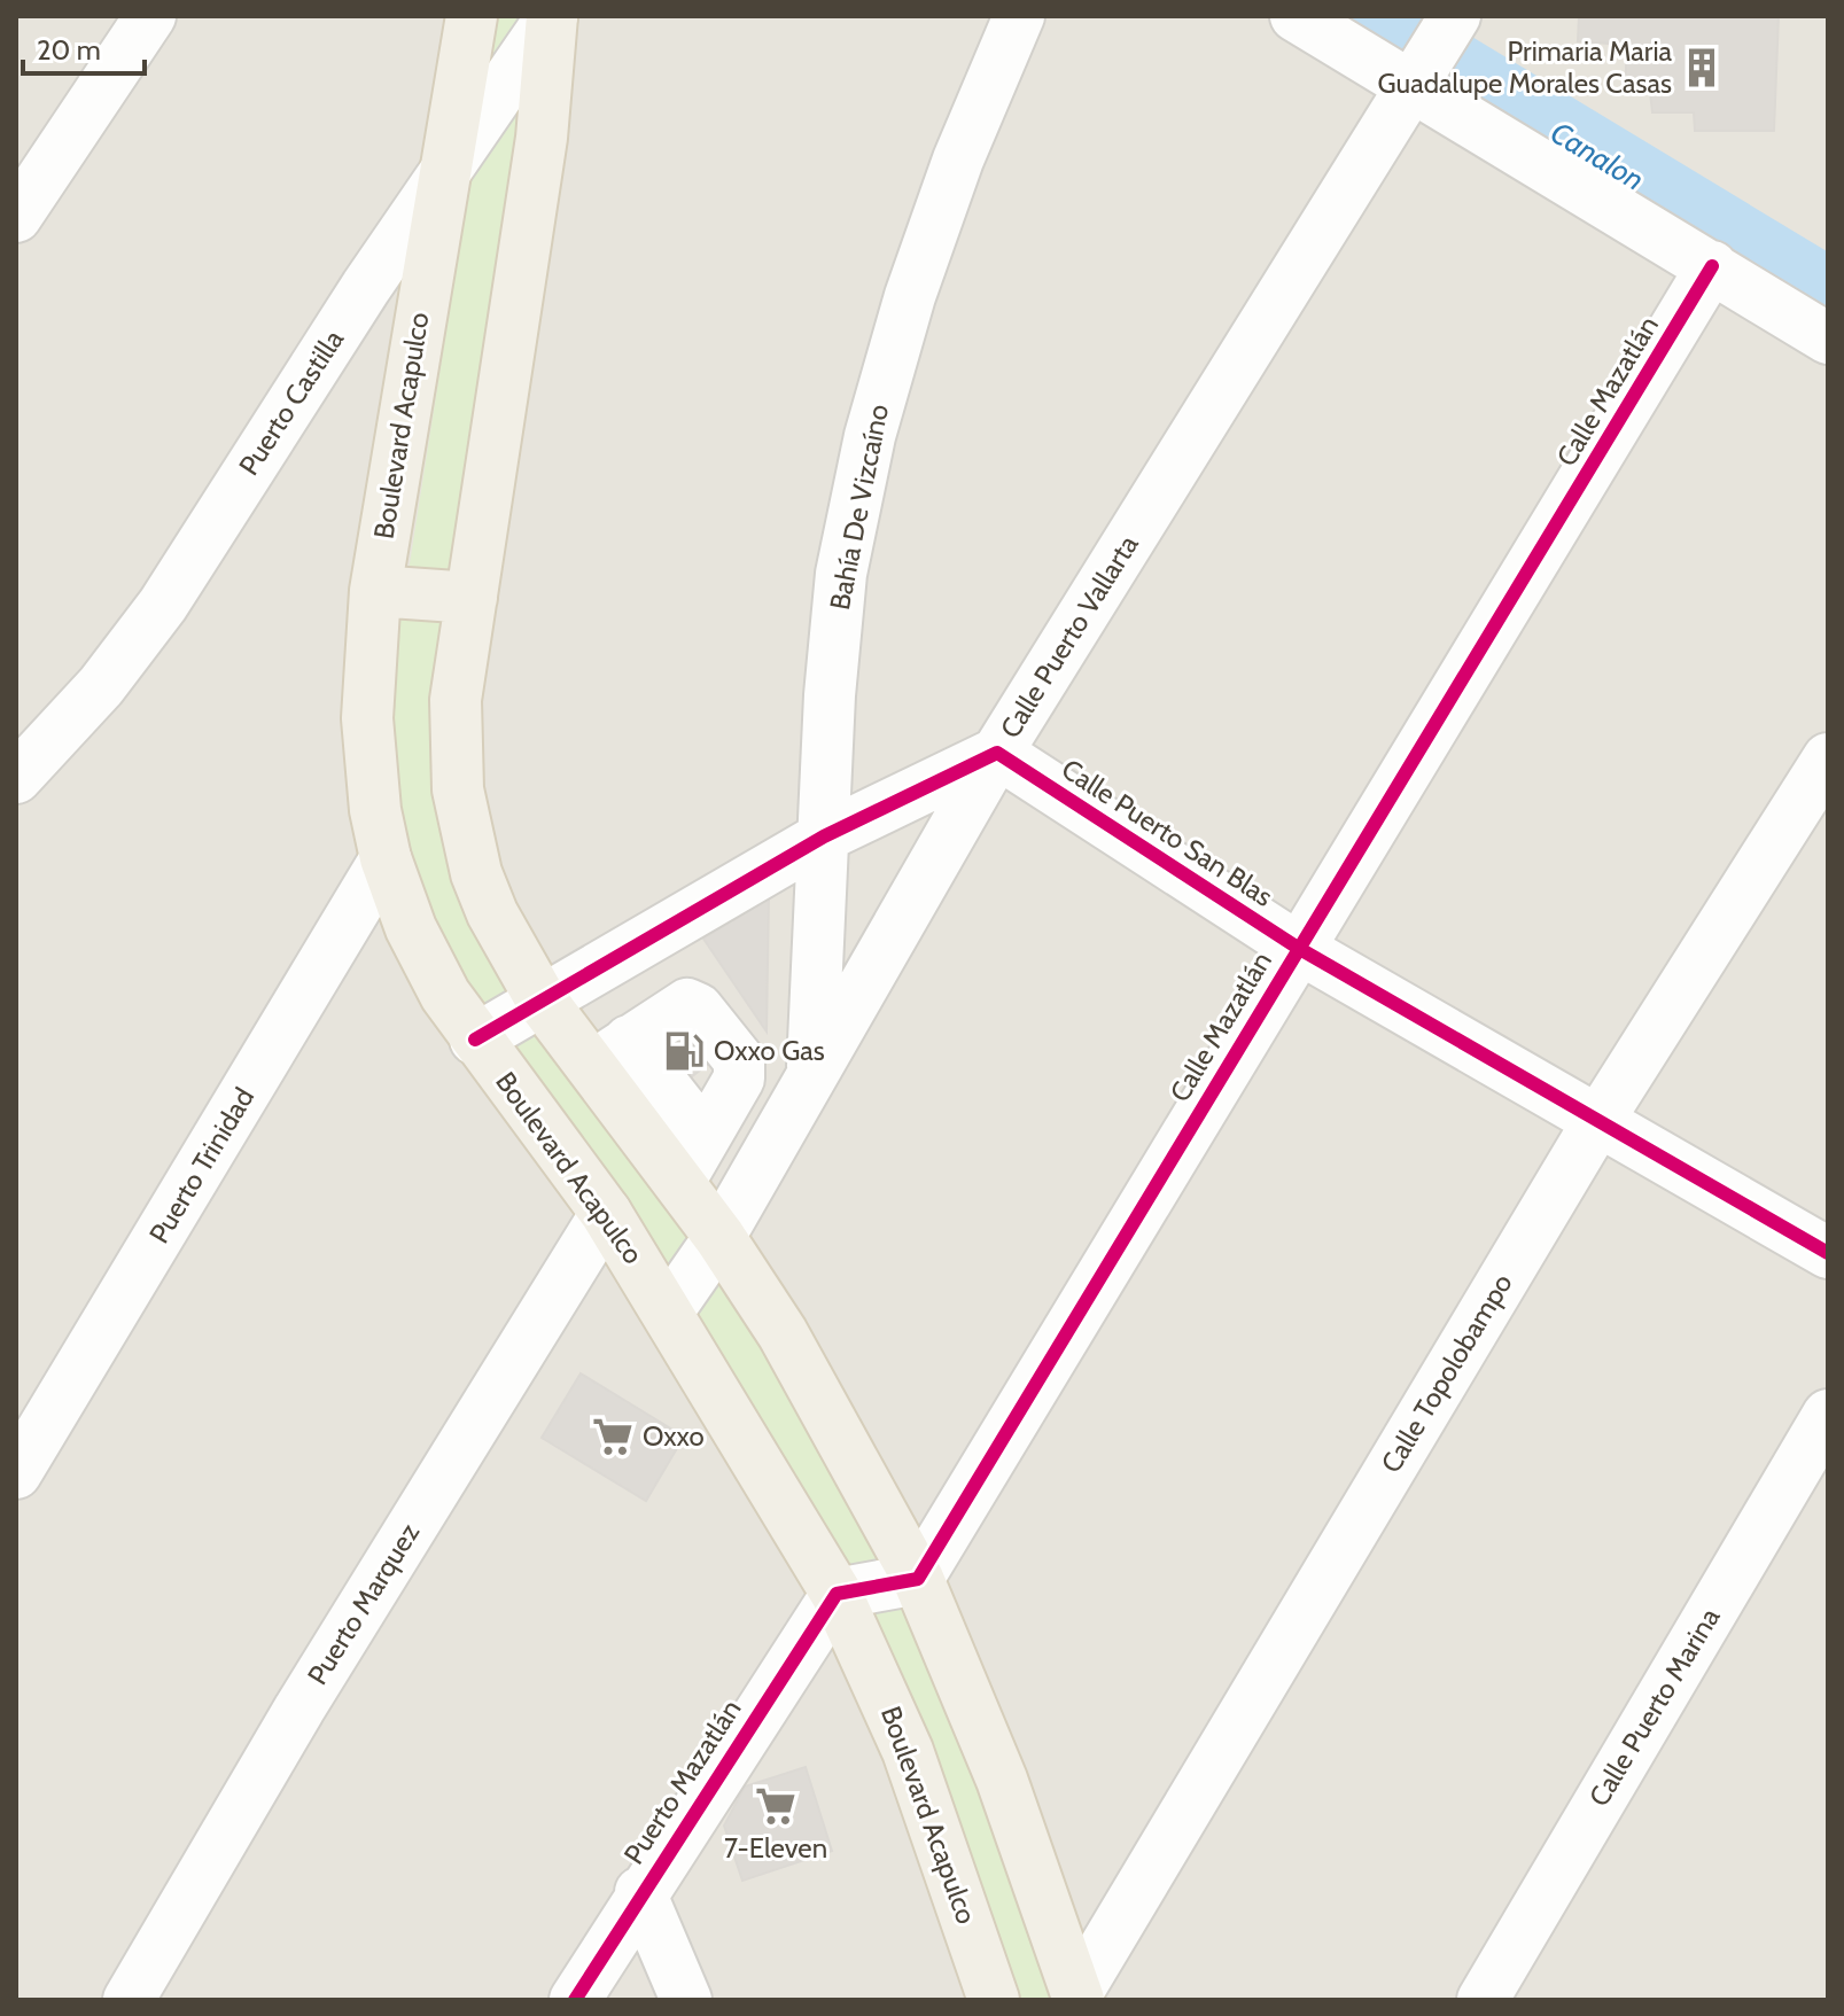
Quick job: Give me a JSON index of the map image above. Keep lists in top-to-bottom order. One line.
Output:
{"streets":{"main road":["Boulevard Acapulco"],"street":["Calle Mazatlán","Puerto Castilla","Bahía De Vizcaíno","Calle Puerto Vallarta","Calle Puerto San Blas","Puerto Trinidad","Calle Topolobampo","Puerto Marquez","Calle Puerto Marina","Puerto Mazatlán"]},"crossings":[["Calle Mazatlán","Calle Puerto San Blas"],["Puerto Castilla","Boulevard Acapulco"],["Boulevard Acapulco","Calle Puerto Vallarta"],["Boulevard Acapulco","Puerto Trinidad"],["Boulevard Acapulco","Puerto Marquez"],["Boulevard Acapulco","Puerto Mazatlán"],["Bahía De Vizcaíno","Calle Puerto Vallarta"],["Calle Puerto Vallarta","Calle Puerto San Blas"],["Calle Puerto San Blas","Calle Topolobampo"]],"water":["Canalon"],"places":{"building":["Primaria Maria Guadalupe Morales Casas"],"fuel station":["Oxxo Gas"],"supermarket":["Oxxo","7-Eleven"]},"scale_bar":"20 m"}
